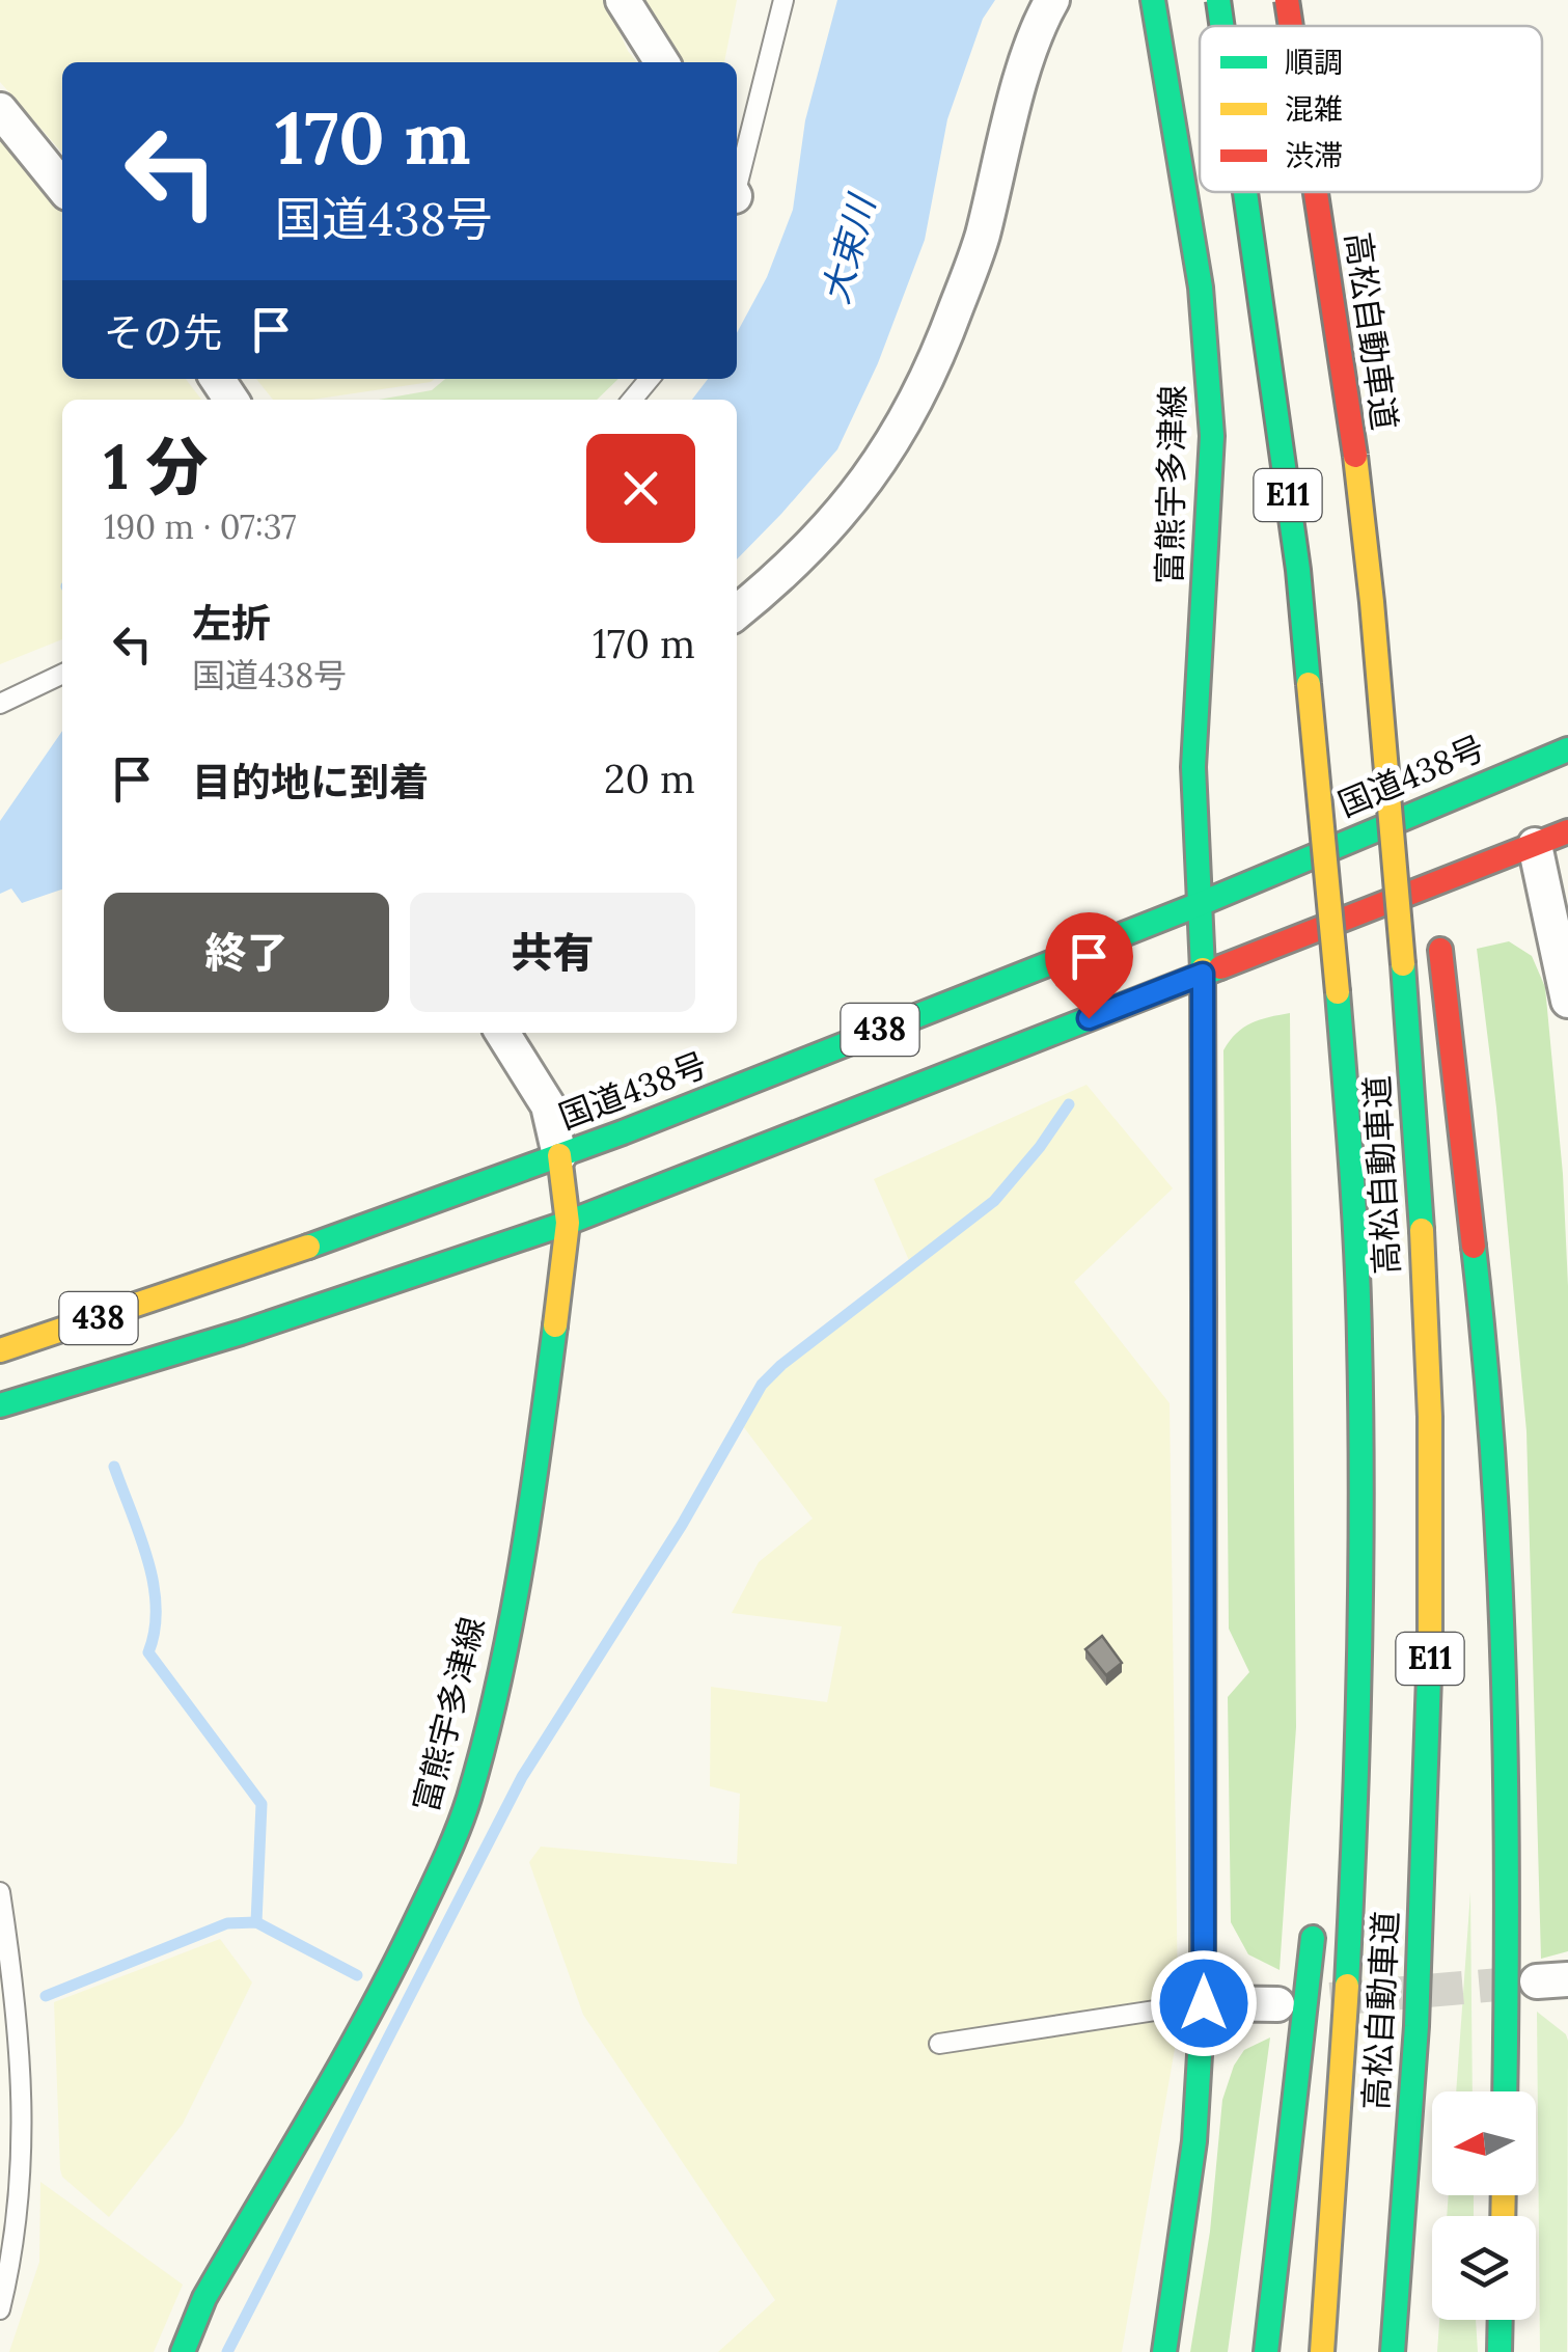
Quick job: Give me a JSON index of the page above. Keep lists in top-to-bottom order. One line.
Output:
{"streets":{"main road":["高松自動車道","富熊宇多津線","E11","国道438号","438"]},"crossings":[["富熊宇多津線","国道438号"],["富熊宇多津線","438"]],"water":["大束川"],"legend":["順調","混雑","渋滞"],"north":"left","page":{"turn":["170 m","国道438号"],"then":"その先","heading":["1 分","190 m · 07:37"],"list":[{"name":"左折","note":"国道438号","value":"170 m"},{"name":"目的地に到着","value":"20 m"}],"buttons":["終了","共有"]}}
